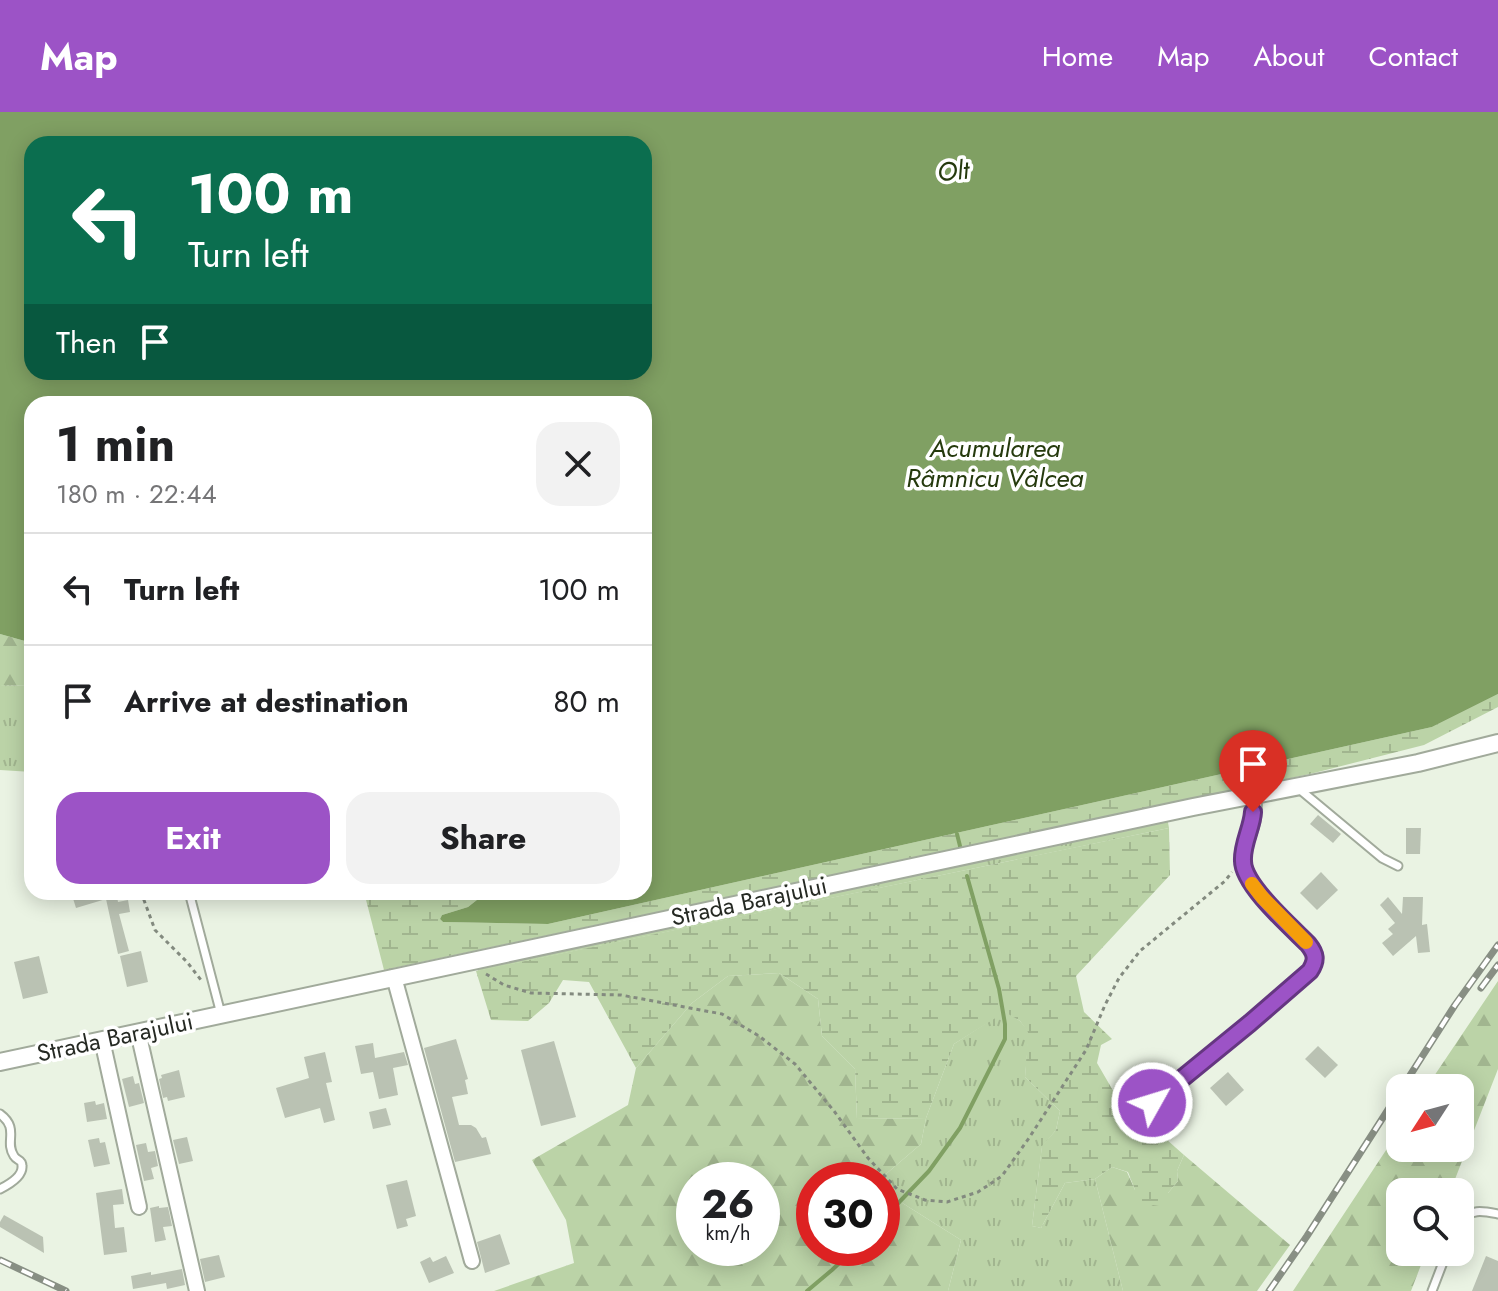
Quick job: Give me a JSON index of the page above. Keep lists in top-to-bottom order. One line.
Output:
{"streets":{"street":["Strada Barajului"]},"water":["Olt","Acumularea Râmnicu Vâlcea"],"north":"bottom left","page":{"header":"Map","nav":["Home","Map","About","Contact"],"turn":["100 m","Turn left"],"then":"Then","heading":["1 min","180 m · 22:44"],"list":[{"name":"Turn left","value":"100 m"},{"name":"Arrive at destination","value":"80 m"}],"buttons":["Exit","Share"],"speed":"26 km/h","limit":"30"}}
